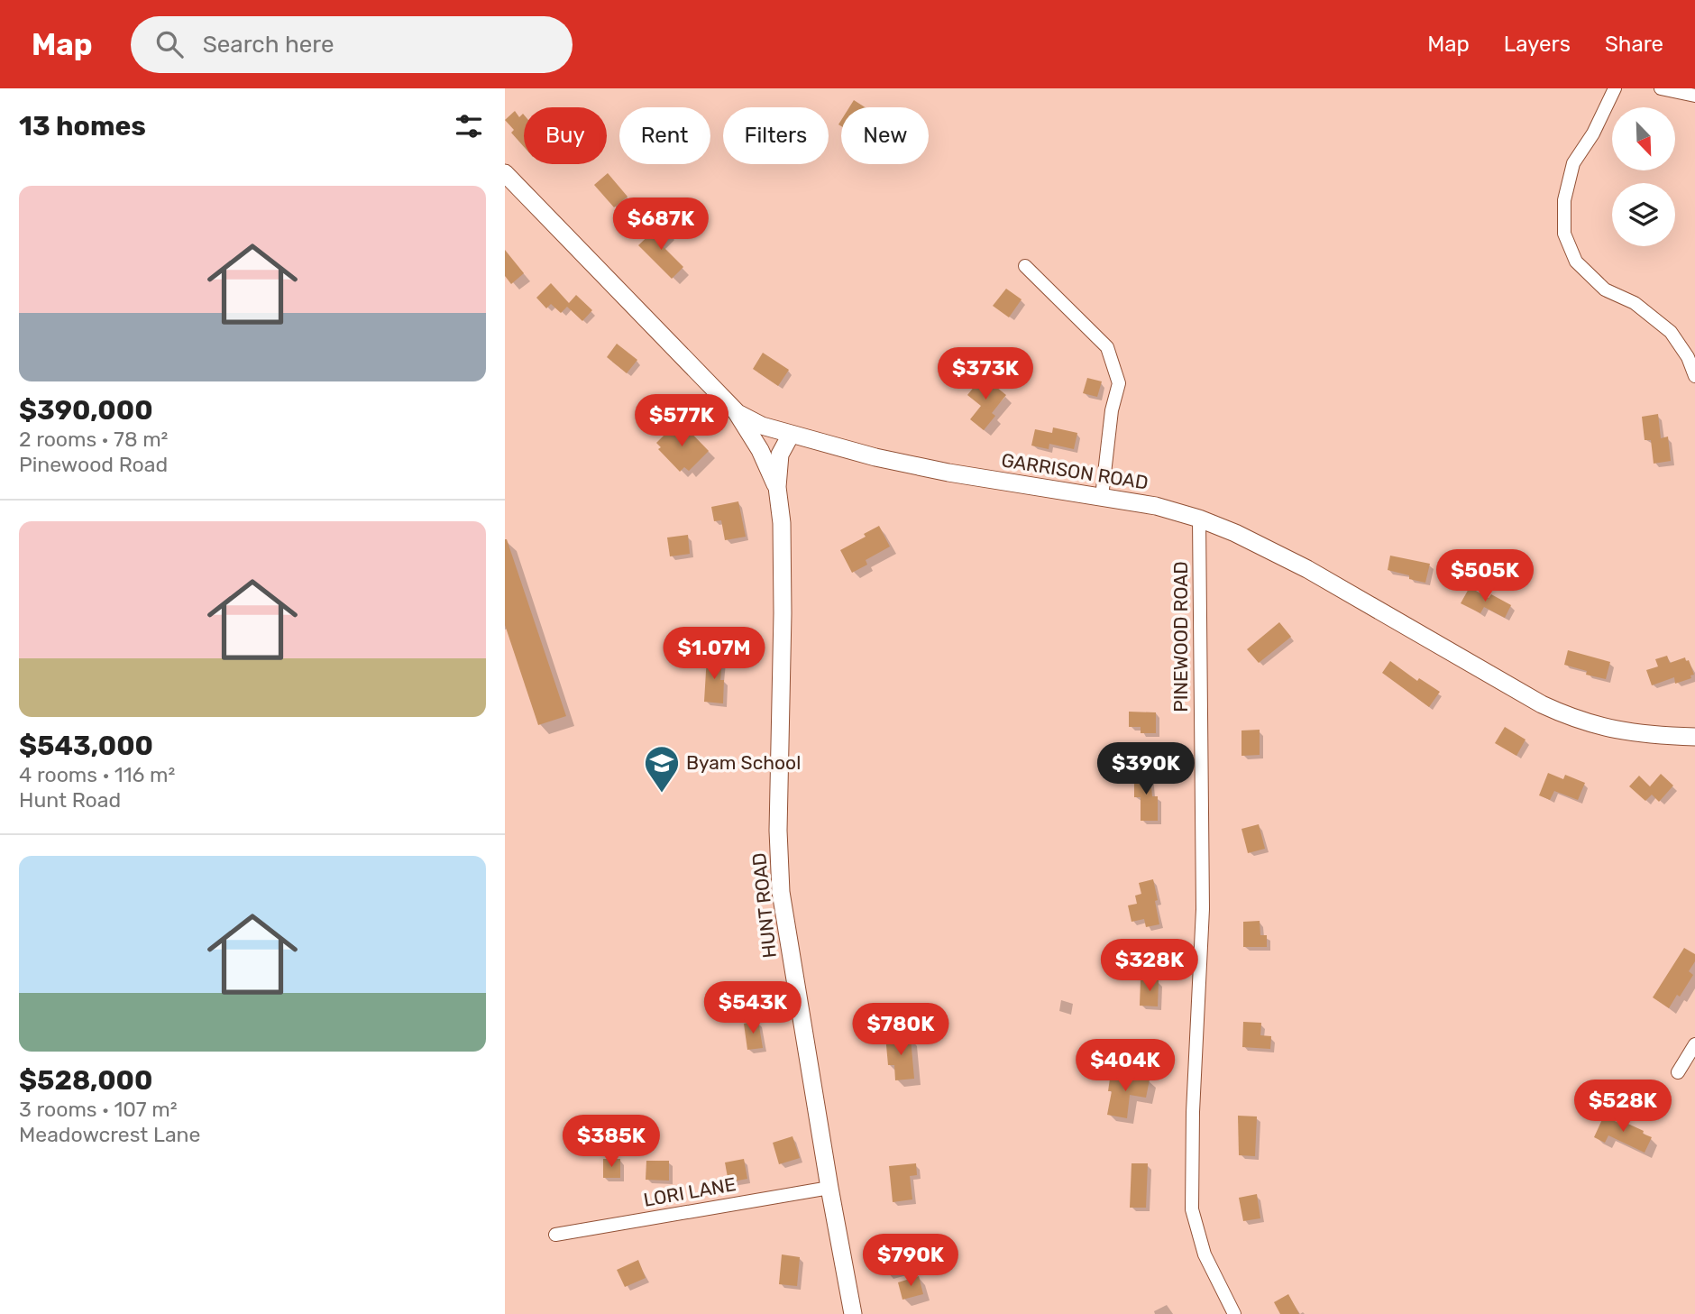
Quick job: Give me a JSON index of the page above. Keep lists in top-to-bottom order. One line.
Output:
{"streets":{"street":["GARRISON ROAD","PINEWOOD ROAD","HUNT ROAD","LORI LANE"]},"crossings":[["GARRISON ROAD","PINEWOOD ROAD"],["GARRISON ROAD","HUNT ROAD"],["HUNT ROAD","LORI LANE"]],"places":{"school or university":["Byam School"]},"north":"bottom right","page":{"header":"Map","search":"Search here","nav":["Map","Layers","Share"],"heading":"13 homes","chip":["Buy","Rent","Filters","New"],"list":[{"name":"$390,000","note":"2 rooms · 78 m² · Pinewood Road"},{"name":"$543,000","note":"4 rooms · 116 m² · Hunt Road"},{"name":"$528,000","note":"3 rooms · 107 m² · Meadowcrest Lane"}],"price":["$687K","$373K","$577K","$505K","$1.07M","$390K","$328K","$543K","$780K","$404K","$528K","$385K","$790K"]}}
